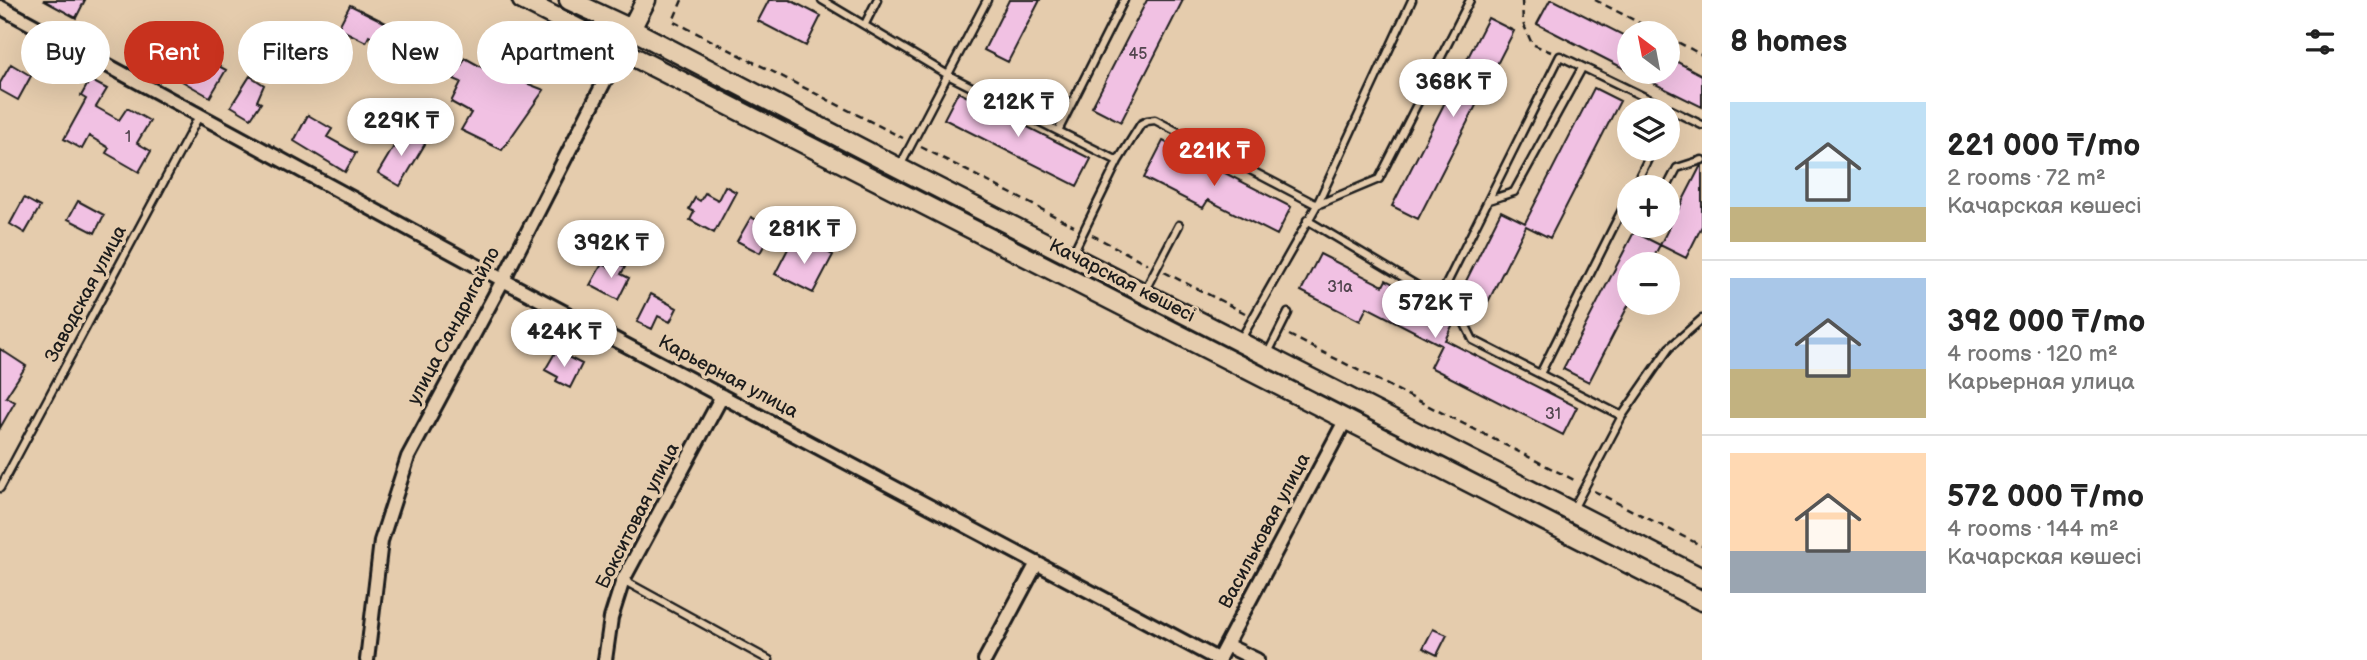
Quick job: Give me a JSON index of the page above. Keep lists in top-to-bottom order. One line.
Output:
{"streets":{"main road":["Качарская көшесі","улица Сандригайло"],"street":["Карьерная улица","Бокситовая улица","Васильковая улица"],"lane":["Заводская улица"]},"crossings":[["Качарская көшесі","Васильковая улица"],["Заводская улица","Карьерная улица"],["улица Сандригайло","Карьерная улица"],["Карьерная улица","Бокситовая улица"],["Карьерная улица","Васильковая улица"]],"house_numbers":["45","1","31а","31"],"north":"top left","page":{"heading":"8 homes","map_buttons":["+","−"],"chip":["Buy","Rent","Filters","New","Apartment"],"price":["368K ₸","212K ₸","229K ₸","221K ₸","281K ₸","392K ₸","572K ₸","424K ₸"],"list":[{"name":"221 000 ₸/mo","note":"2 rooms · 72 m² · Качарская көшесі"},{"name":"392 000 ₸/mo","note":"4 rooms · 120 m² · Карьерная улица"},{"name":"572 000 ₸/mo","note":"4 rooms · 144 m² · Качарская көшесі"}]}}
